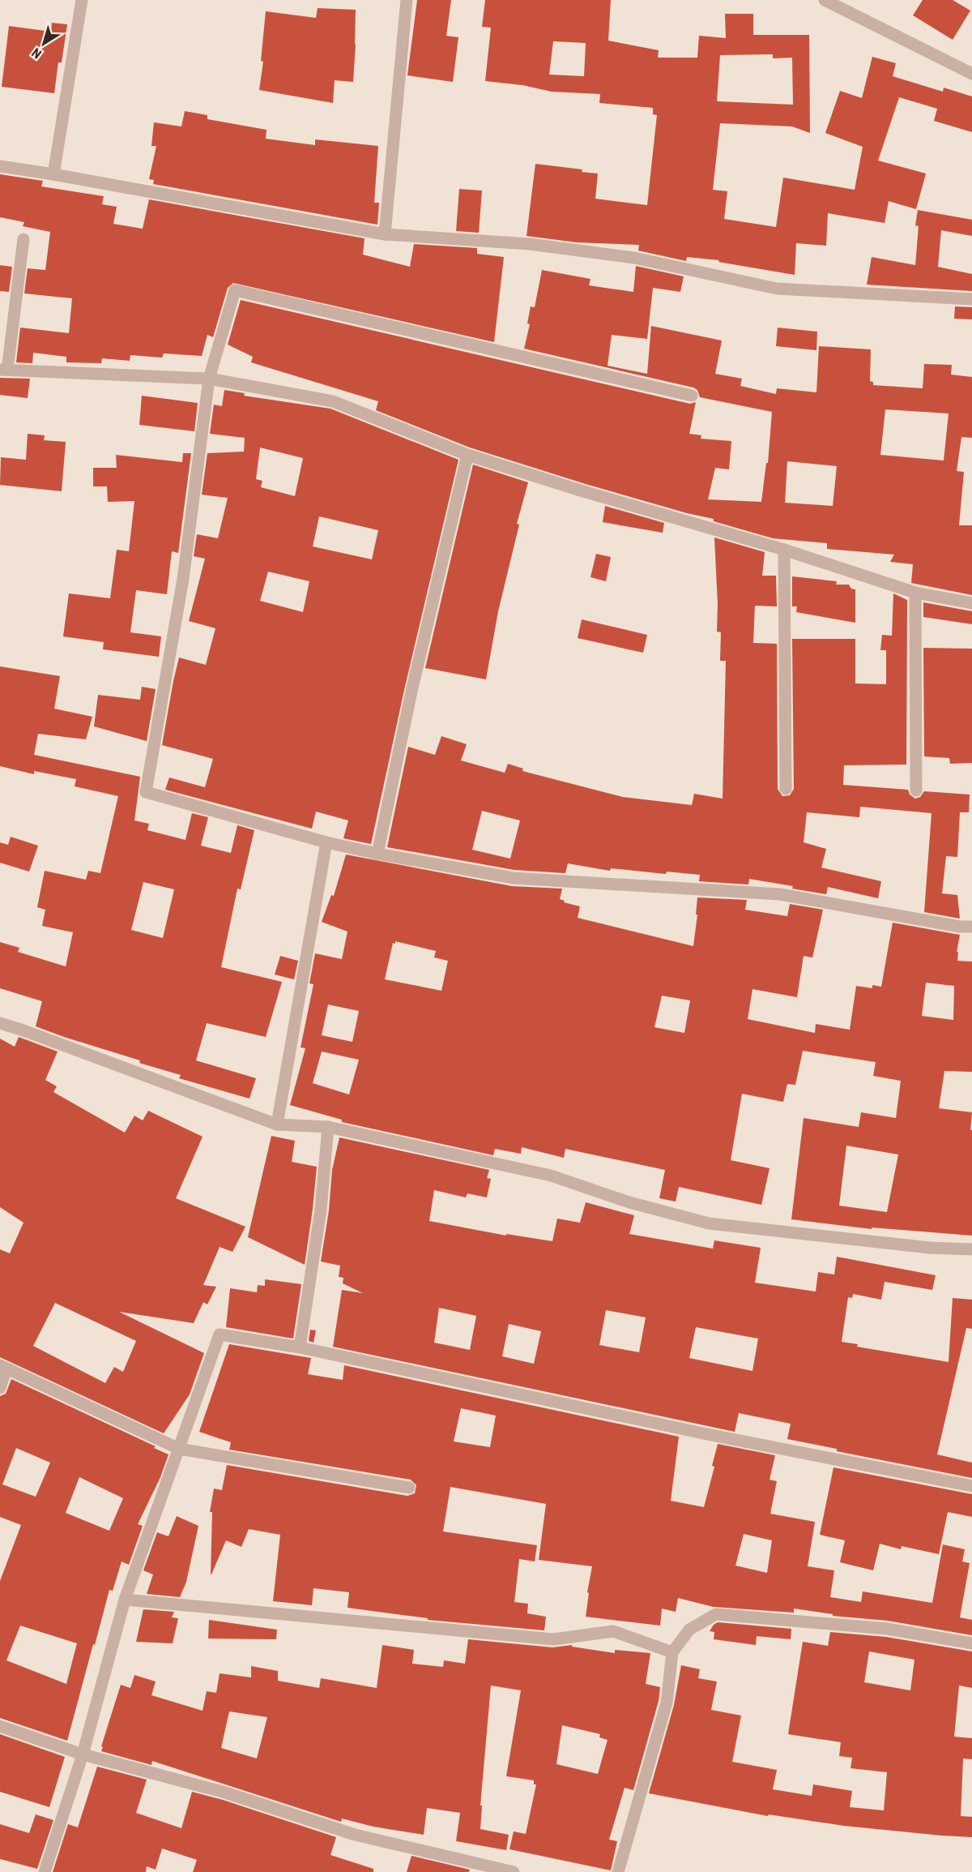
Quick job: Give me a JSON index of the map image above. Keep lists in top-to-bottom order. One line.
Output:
{"north":"bottom left"}
